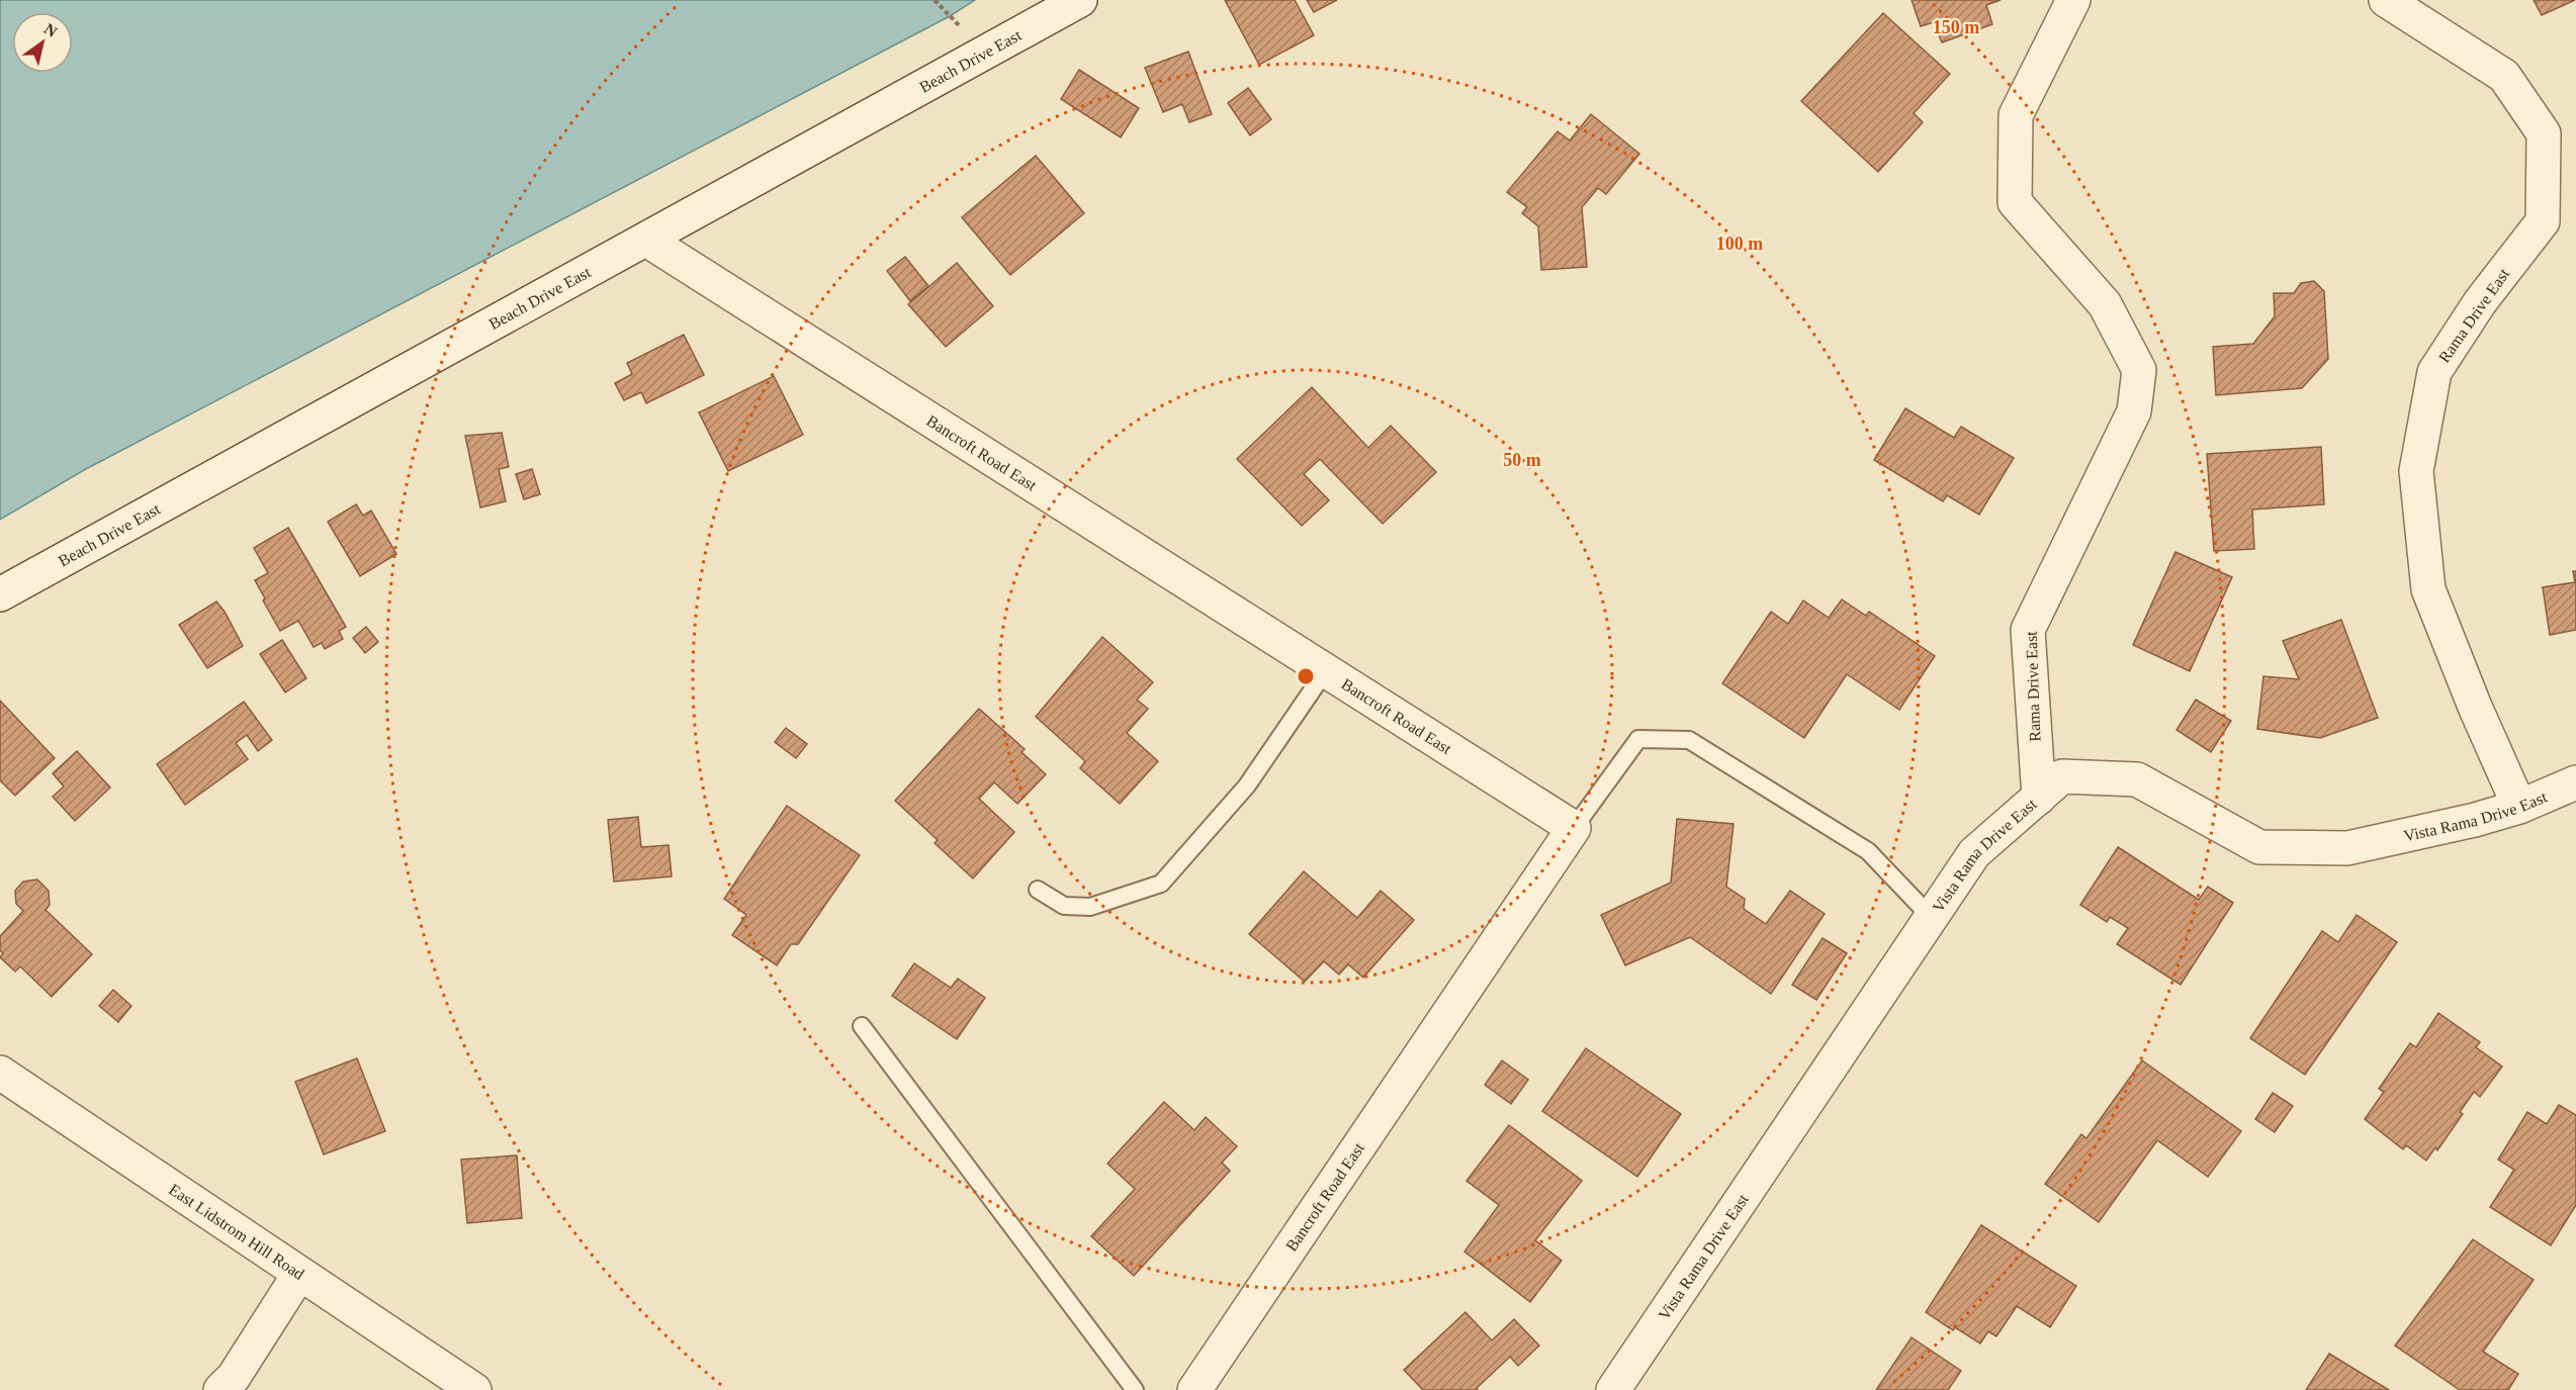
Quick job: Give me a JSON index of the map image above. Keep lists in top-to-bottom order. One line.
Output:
{"streets":{"street":["Beach Drive East","Rama Drive East","Bancroft Road East","Vista Rama Drive East","East Lidstrom Hill Road"]},"crossings":[["Beach Drive East","Bancroft Road East"],["Rama Drive East","Vista Rama Drive East"]],"north":"top right","rings":["150 m","100 m","50 m"]}
